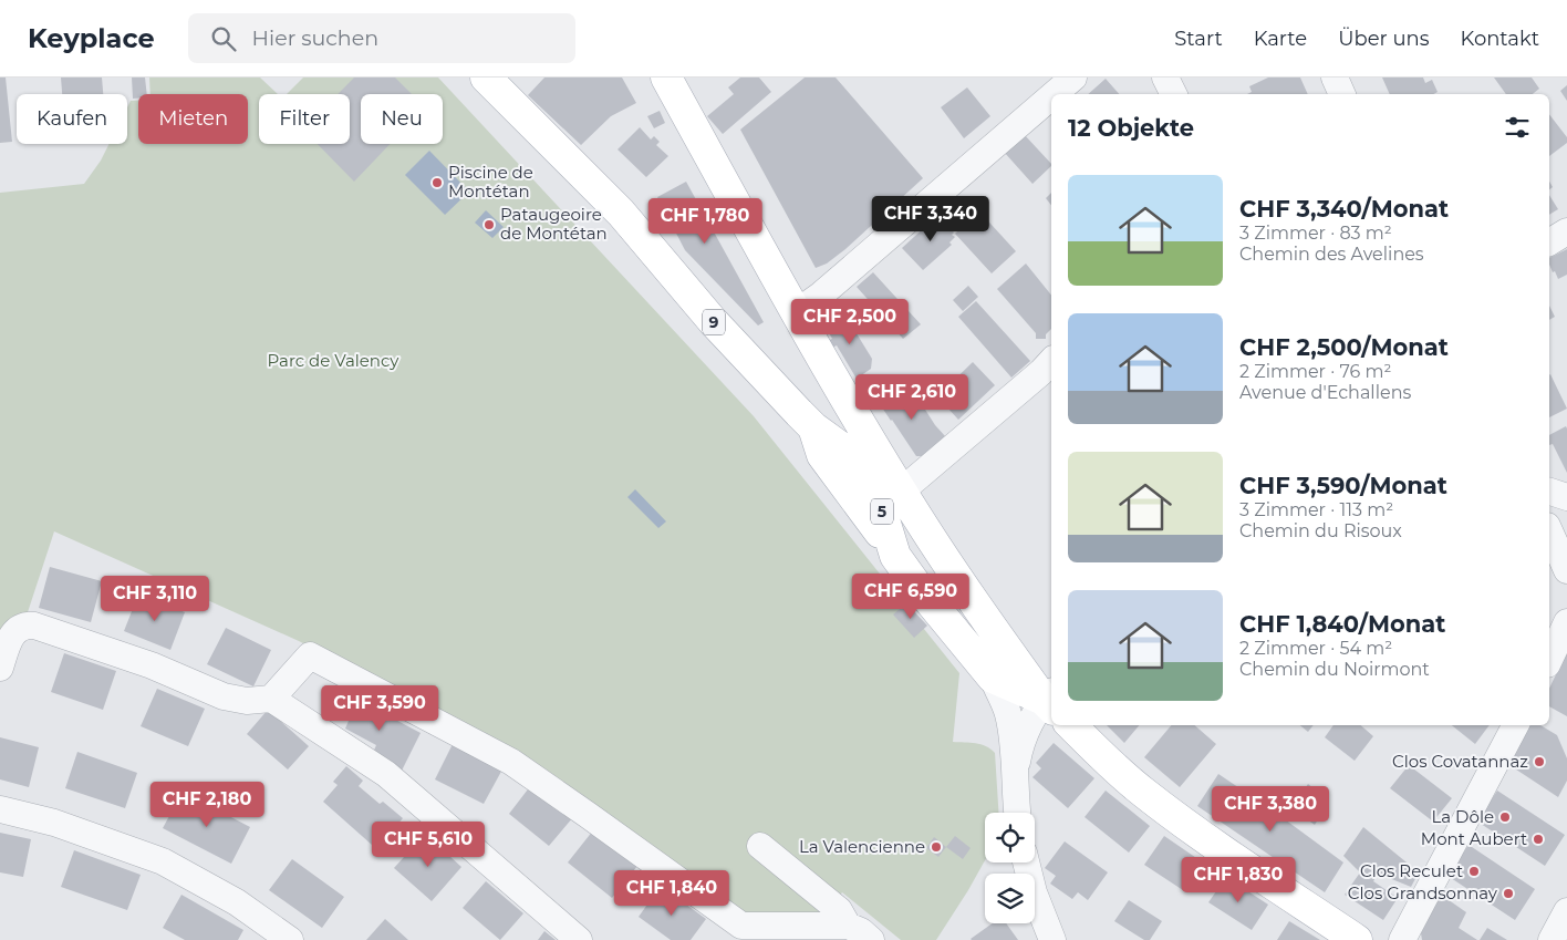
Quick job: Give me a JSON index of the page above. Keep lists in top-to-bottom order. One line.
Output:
{"streets":{"main road":["9","5"]},"crossings":[["9","5"]],"parks":["Parc de Valency"],"places":["Piscine de Montétan","Pataugeoire de Montétan","Clos Covatannaz","La Dôle","Mont Aubert","La Valencienne","Clos Reculet","Clos Grandsonnay"],"page":{"header":"Keyplace","search":"Hier suchen","nav":["Start","Karte","Über uns","Kontakt"],"chip":["Kaufen","Mieten","Filter","Neu"],"heading":"12 Objekte","list":[{"name":"CHF 3,340/Monat","note":"3 Zimmer · 83 m² · Chemin des Avelines"},{"name":"CHF 2,500/Monat","note":"2 Zimmer · 76 m² · Avenue d'Echallens"},{"name":"CHF 3,590/Monat","note":"3 Zimmer · 113 m² · Chemin du Risoux"},{"name":"CHF 1,840/Monat","note":"2 Zimmer · 54 m² · Chemin du Noirmont"}],"price":["CHF 3,340","CHF 1,780","CHF 2,500","CHF 2,610","CHF 6,590","CHF 3,110","CHF 3,590","CHF 2,180","CHF 3,380","CHF 5,610","CHF 1,830","CHF 1,840"]}}
